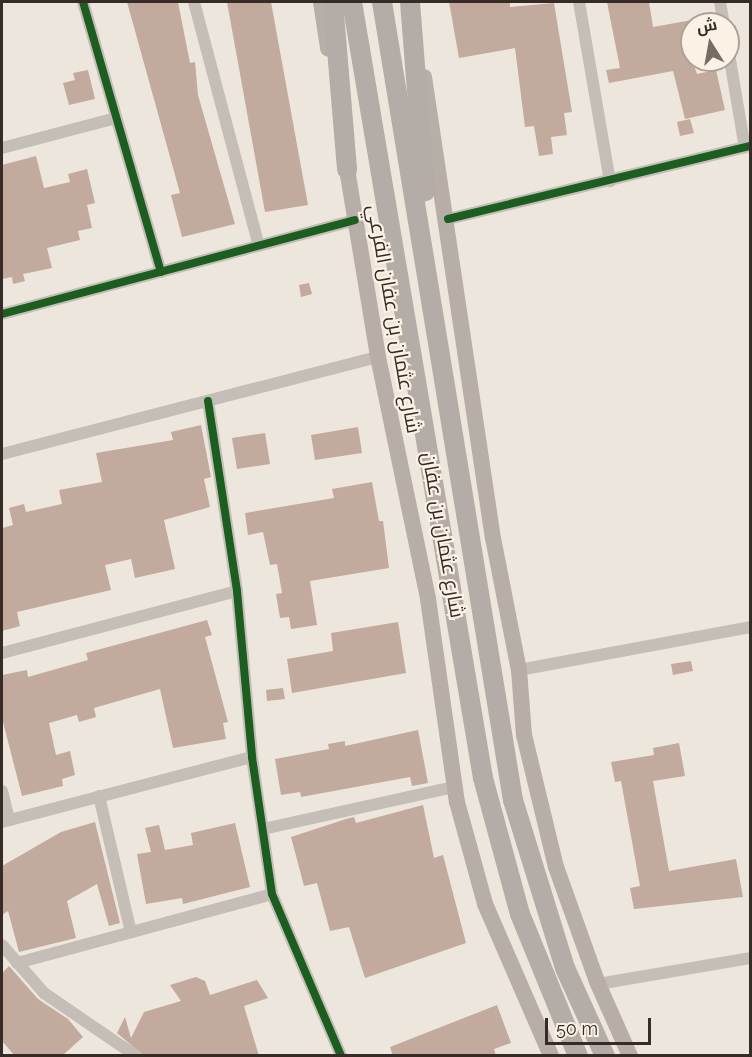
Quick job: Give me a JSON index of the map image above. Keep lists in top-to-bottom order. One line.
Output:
{"streets":{"main road":["شارع عثمان بن عفان الفرعي","شارع عثمان بن عفان"]},"scale_bar":"50 m","north":"top"}
